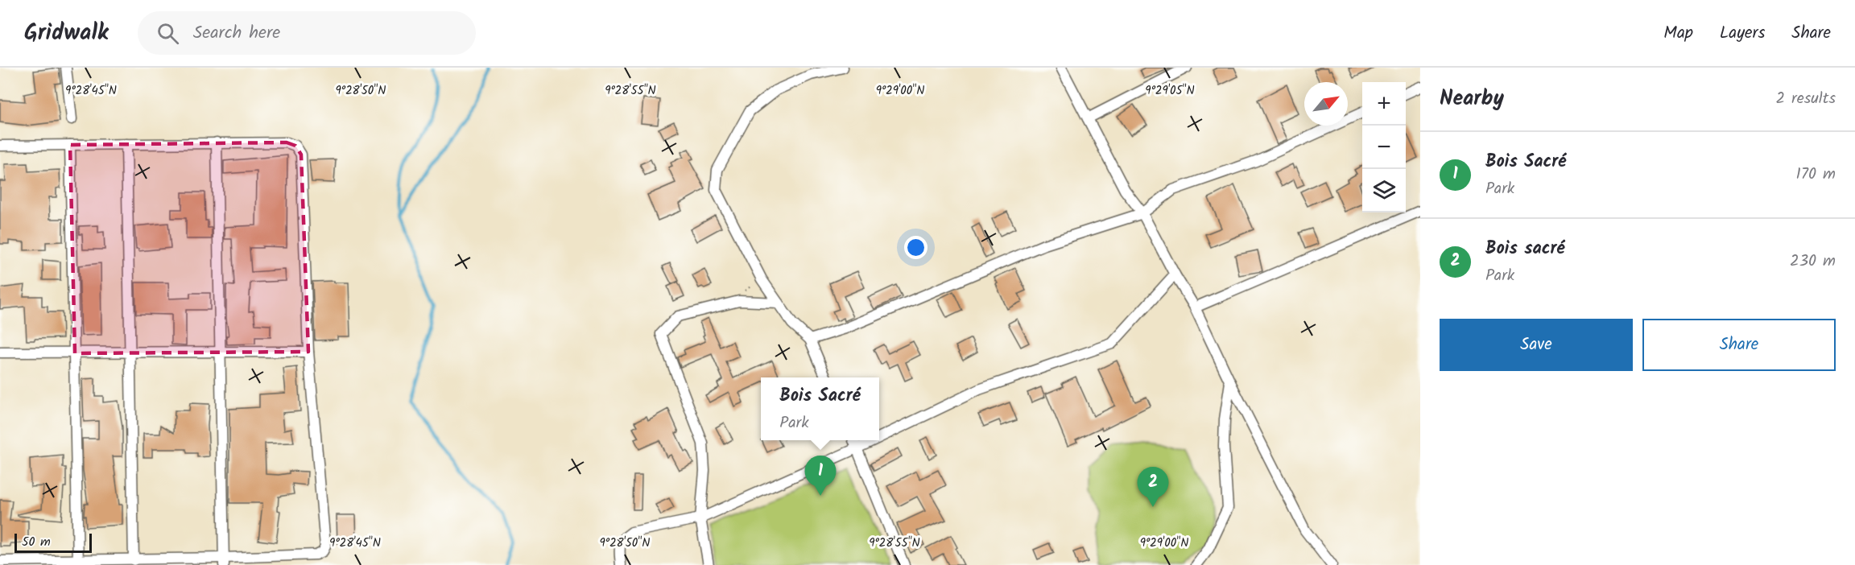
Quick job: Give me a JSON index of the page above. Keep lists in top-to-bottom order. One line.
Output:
{"scale_bar":"50 m","north":"top right","page":{"header":"Gridwalk","search":"Search here","nav":["Map","Layers","Share"],"heading":["Nearby","2 results"],"map_buttons":["+","−"],"list":[{"mark":"1","name":"Bois Sacré","note":"Park","value":"170 m"},{"mark":"2","name":"Bois sacré","note":"Park","value":"230 m"}],"buttons":["Save","Share"],"popup":["Bois Sacré","Park"],"pins":["1","2"],"scale":"50 m"},"coordinates":["9°28'45\"N","9°28'50\"N","9°28'55\"N","9°29'00\"N","9°29'05\"N"]}
